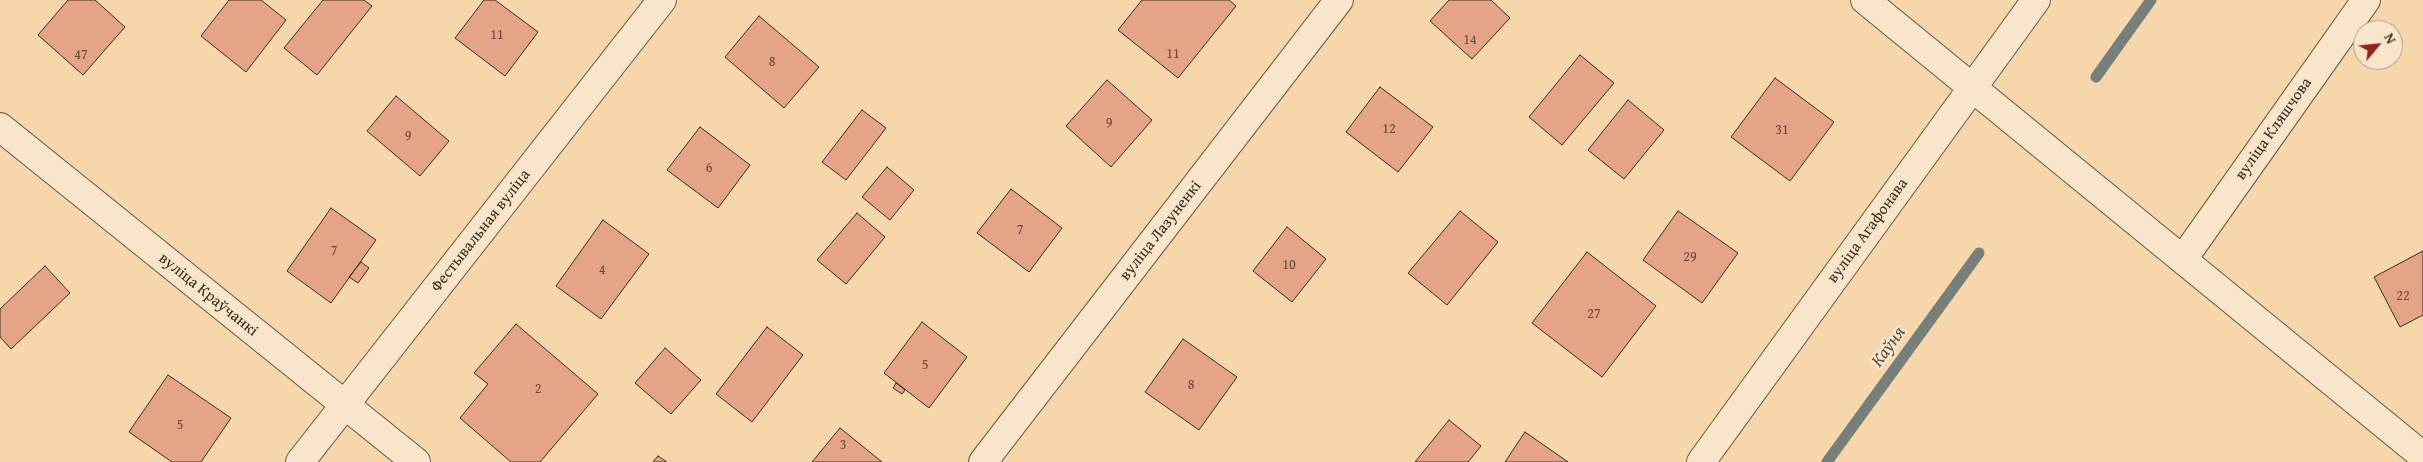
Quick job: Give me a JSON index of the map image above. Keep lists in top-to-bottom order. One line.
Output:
{"streets":{"street":["вуліца Кляшчова","Фестывальная вуліца","вуліца Лазуненкі","вуліца Агафонава","вуліца Краўчанкі"]},"crossings":[["Фестывальная вуліца","вуліца Краўчанкі"]],"water":["Каўня"],"house_numbers":["11","14","11","47","8","9","12","31","9","6","7","7","29","10","4","22","27","5","8","2","5","3"],"north":"top right"}
